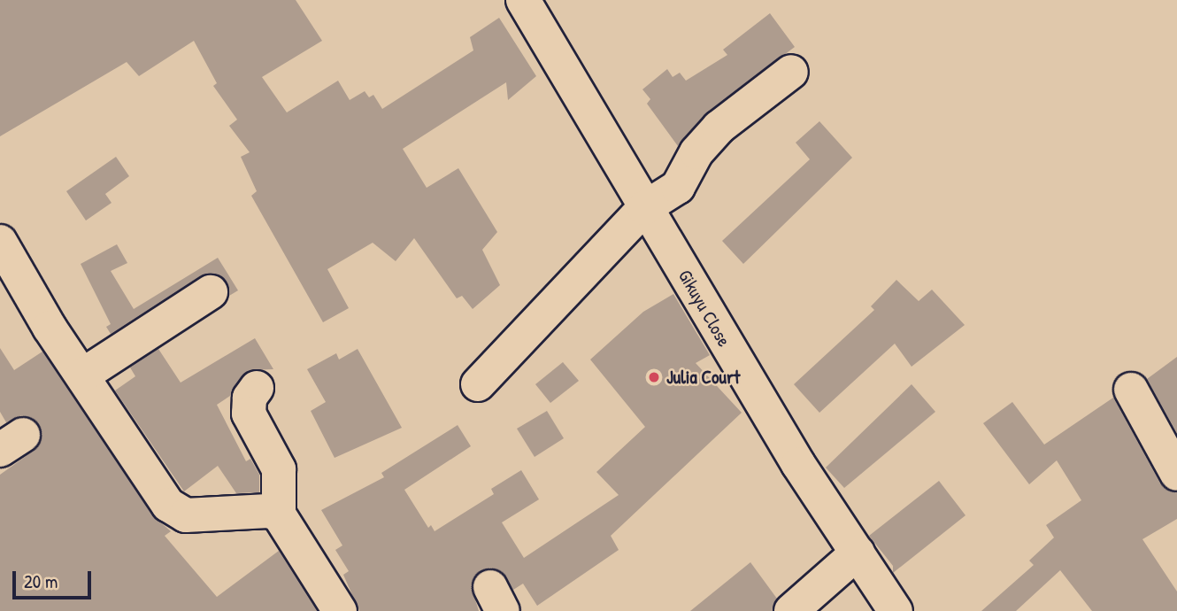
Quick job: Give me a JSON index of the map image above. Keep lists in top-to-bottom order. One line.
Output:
{"streets":{"street":["Gikuyu Close"]},"places":["Julia Court"],"scale_bar":"20 m"}
